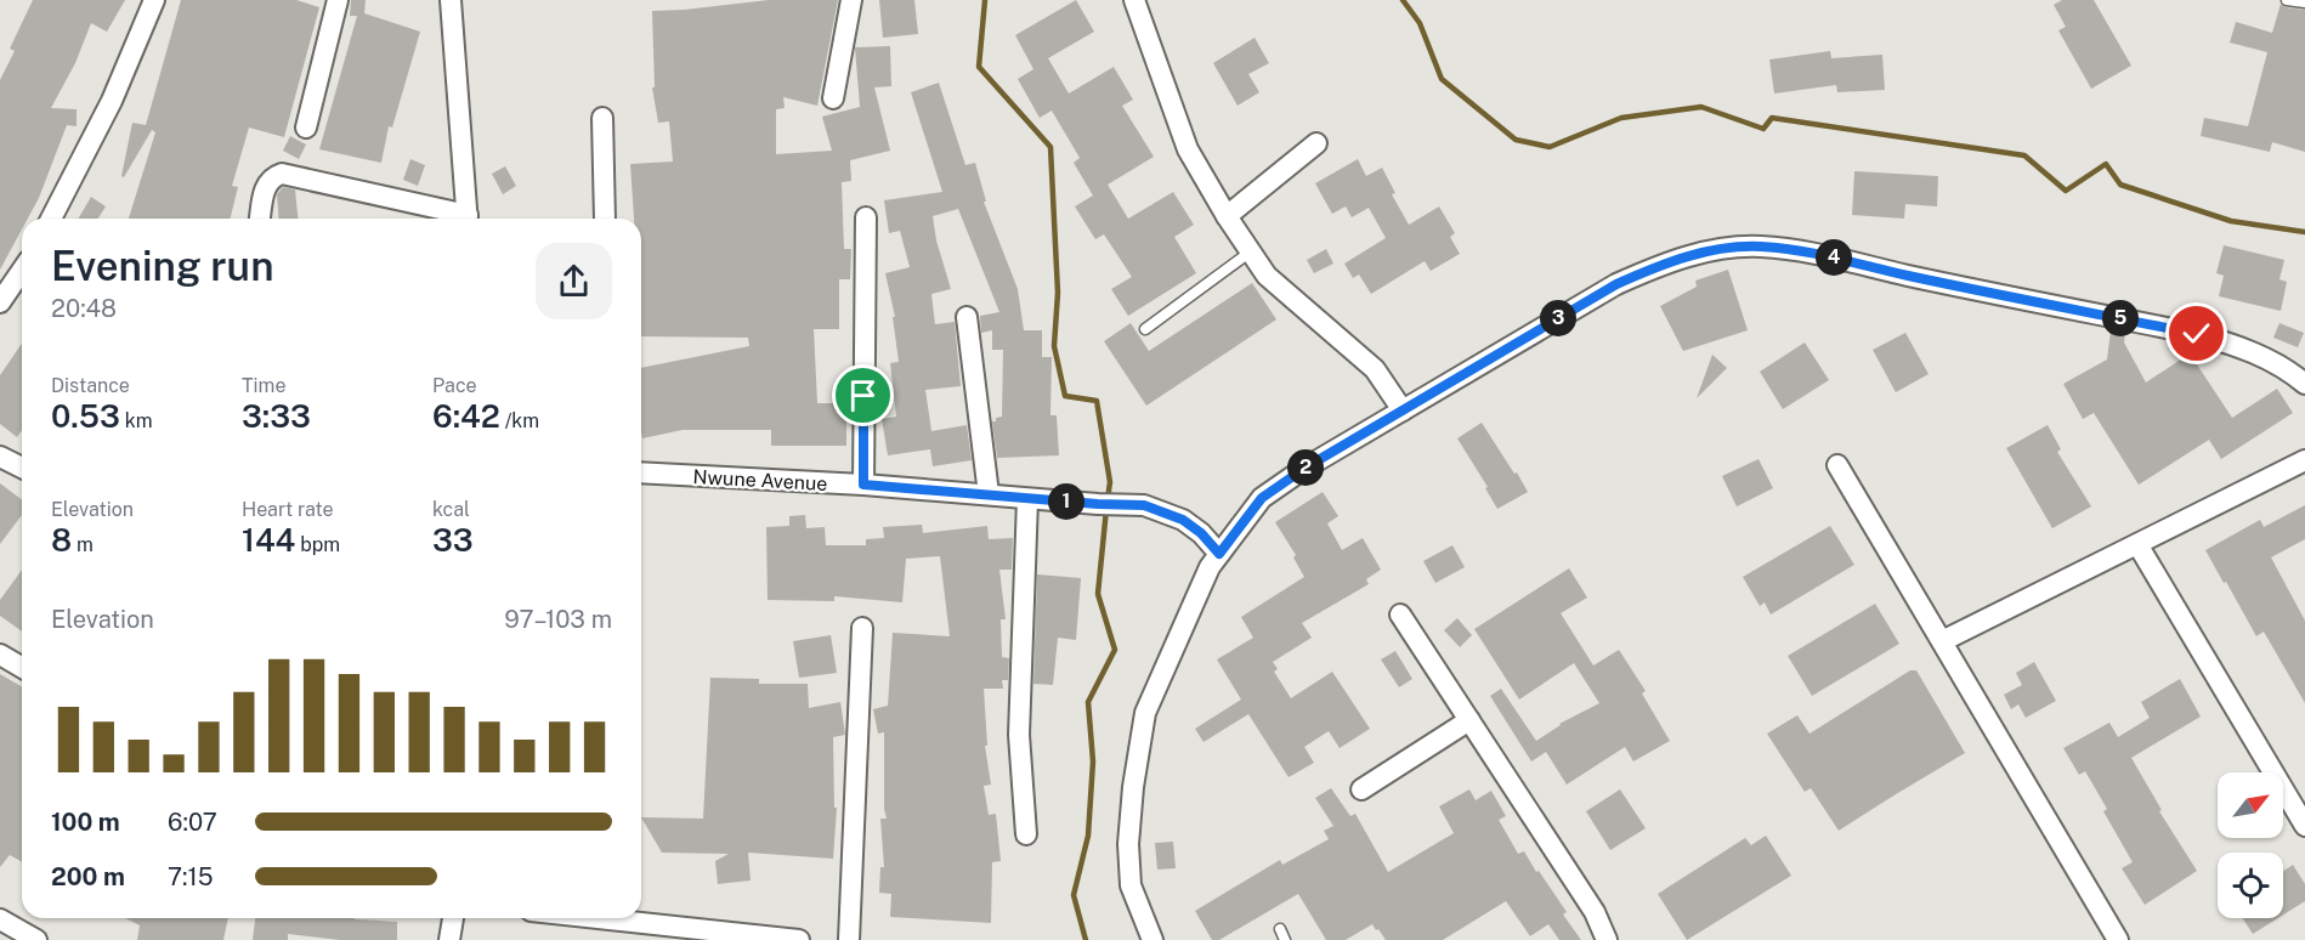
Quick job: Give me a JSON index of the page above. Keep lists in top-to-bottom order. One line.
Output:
{"streets":{"street":["Nwune Avenue"]},"north":"top right","page":{"heading":["Evening run","20:48"],"pins":["4","3","5","2","1"],"stats":[["Distance","0.53 km"],["Time","3:33"],["Pace","6:42 /km"],["Elevation","8 m"],["Heart rate","144 bpm"],["kcal","33"]],"chart":["Elevation","97–103 m"],"list":[{"name":"100 m","note":"6:07"},{"name":"200 m","note":"7:15"}]}}
